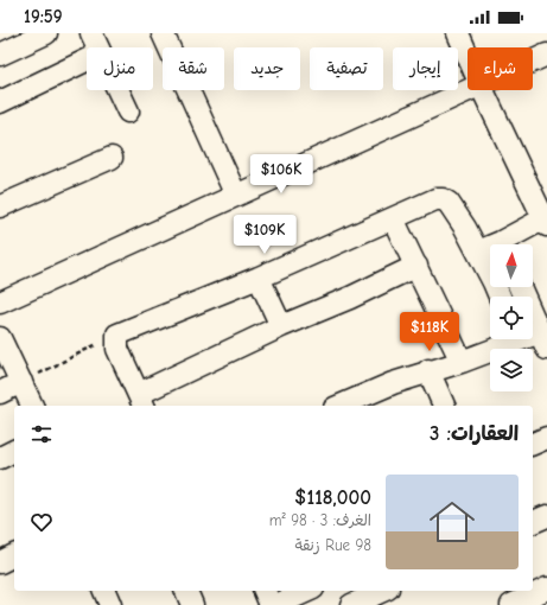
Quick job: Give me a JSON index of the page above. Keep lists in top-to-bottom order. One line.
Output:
{"north":"top","page":{"status":"19:59","chip":["شراء","إيجار","تصفية","جديد","شقة","منزل"],"price":["$106K","$109K","$118K"],"heading":"العقارات: 3","list":[{"name":"$118,000","note":"الغرف: 3 · 98 m² · Rue 98 زنقة"}]}}
